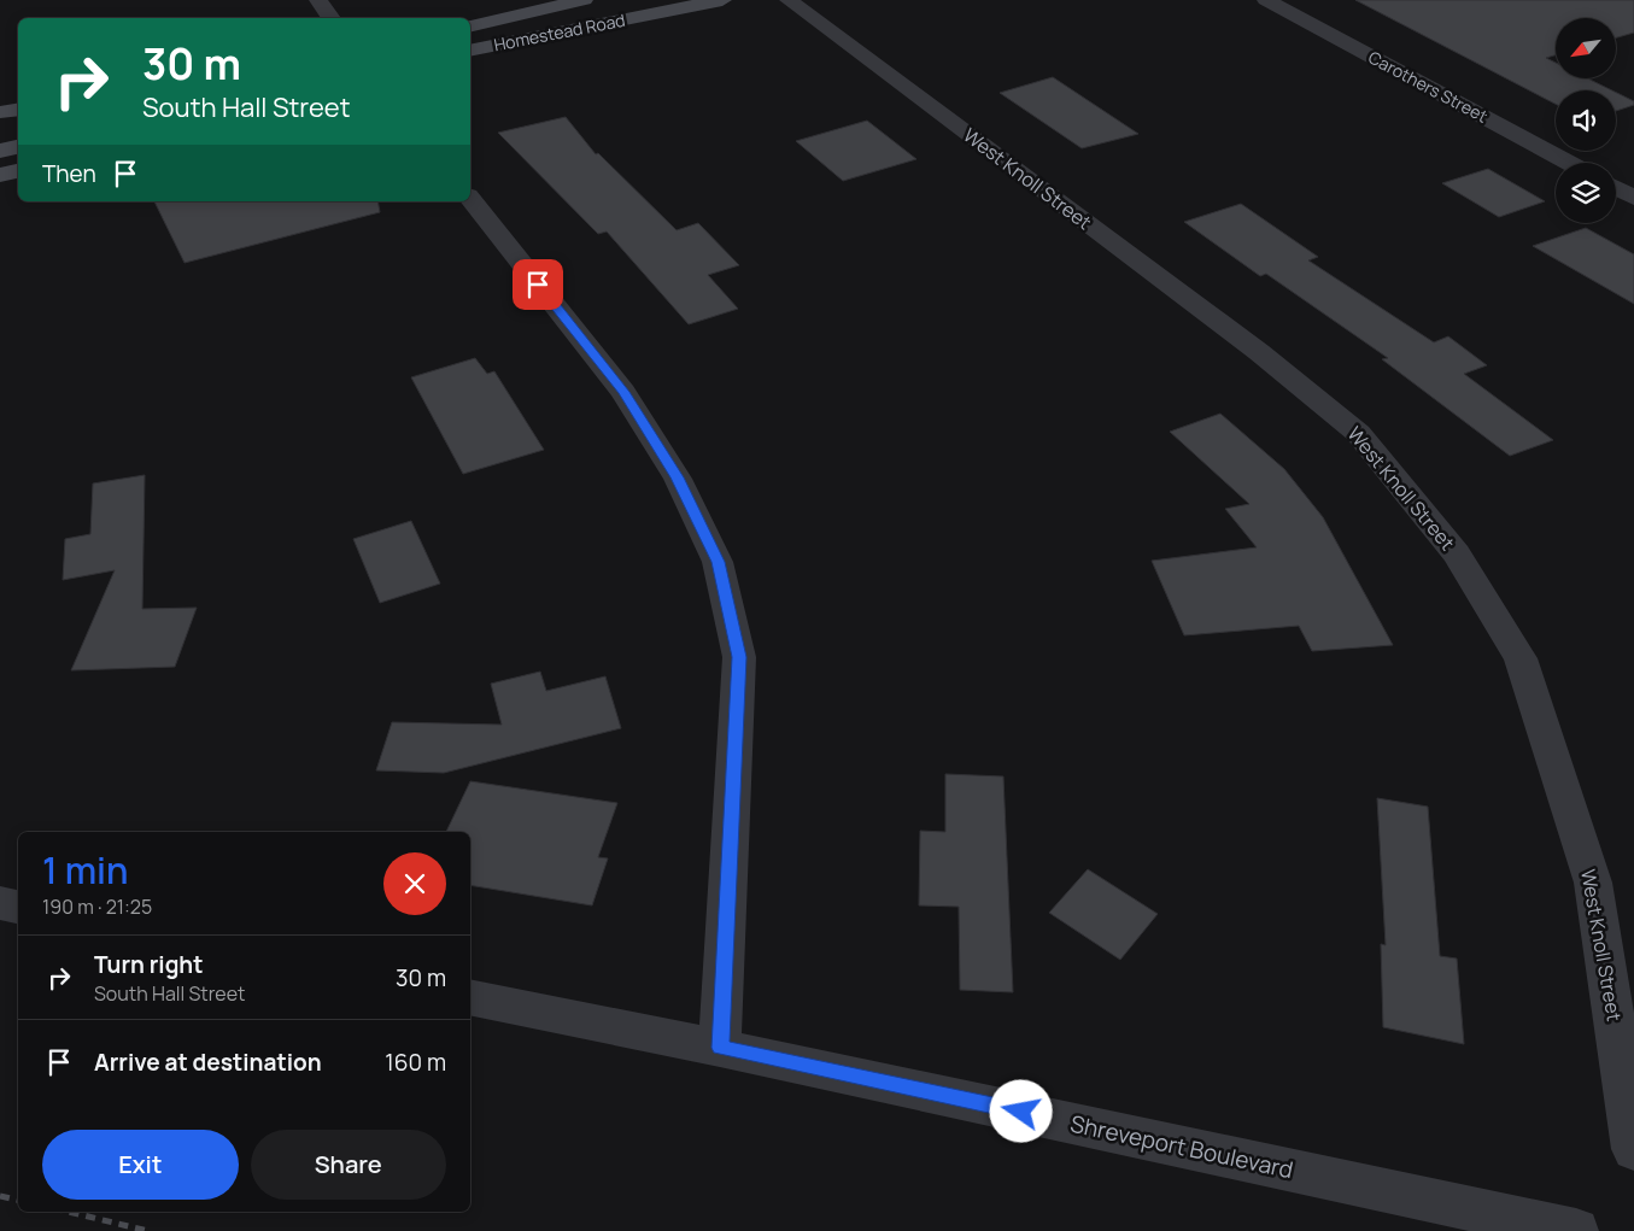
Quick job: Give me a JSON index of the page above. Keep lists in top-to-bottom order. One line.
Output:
{"streets":{"main road":["Homestead Road"],"street":["Carothers Street","West Knoll Street","Shreveport Boulevard"]},"north":"bottom left","page":{"turn":["30 m","South Hall Street"],"then":"Then","heading":["1 min","190 m · 21:25"],"list":[{"name":"Turn right","note":"South Hall Street","value":"30 m"},{"name":"Arrive at destination","value":"160 m"}],"buttons":["Exit","Share"]}}
